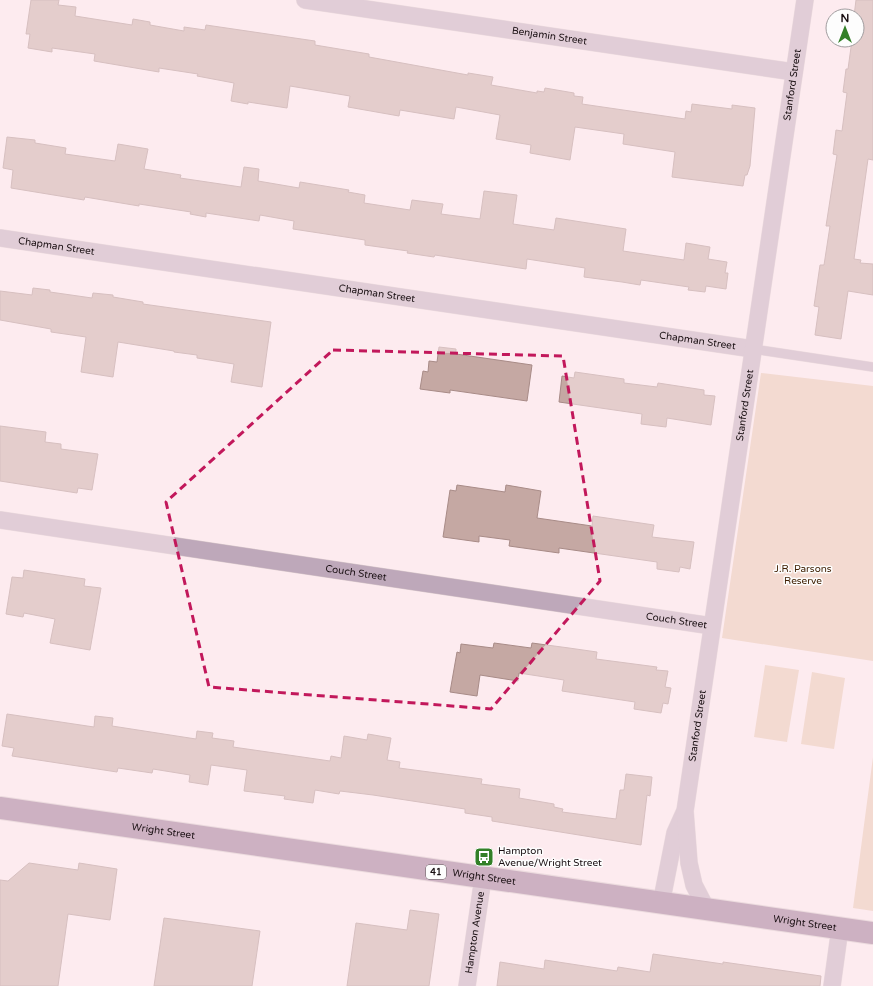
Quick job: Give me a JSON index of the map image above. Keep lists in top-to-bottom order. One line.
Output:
{"streets":{"main road":["Wright Street","41"],"street":["Benjamin Street","Stanford Street","Chapman Street","Couch Street","Hampton Avenue"]},"crossings":[["Benjamin Street","Stanford Street"],["Stanford Street","Chapman Street"],["Stanford Street","Couch Street"],["Stanford Street","Wright Street"],["Wright Street","Hampton Avenue"]],"parks":["J.R. Parsons Reserve"],"places":{"bus stop":["Hampton Avenue/Wright Street"]},"north":"top"}
